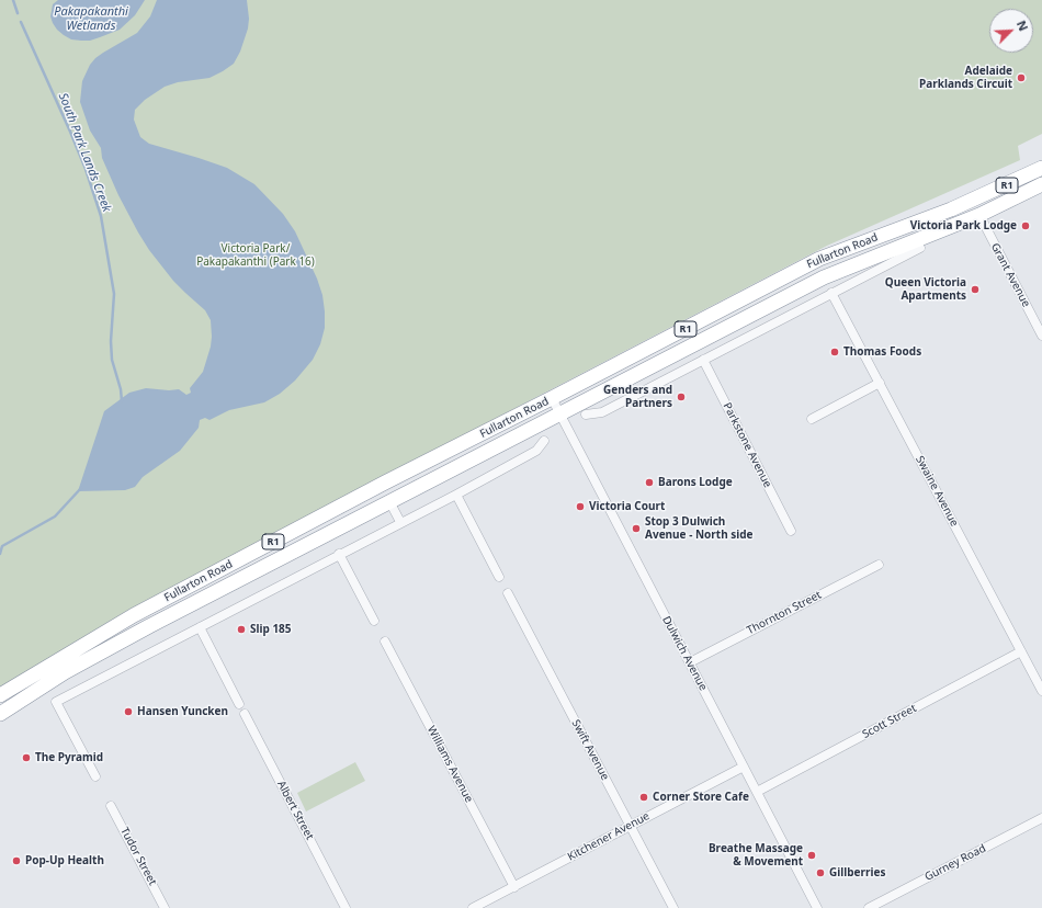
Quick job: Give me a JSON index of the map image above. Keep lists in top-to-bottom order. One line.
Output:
{"streets":{"highway":["R1","Fullarton Road"],"street":["Grant Avenue","Parkstone Avenue","Swaine Avenue","Thornton Street","Dulwich Avenue","Scott Street","Swift Avenue","Williams Avenue","Albert Street","Kitchener Avenue","Tudor Street","Gurney Road"]},"crossings":[["Fullarton Road","Grant Avenue"],["Fullarton Road","Dulwich Avenue"],["Swaine Avenue","Scott Street"],["Thornton Street","Dulwich Avenue"],["Dulwich Avenue","Scott Street"],["Dulwich Avenue","Kitchener Avenue"],["Swift Avenue","Kitchener Avenue"],["Williams Avenue","Kitchener Avenue"]],"water":["Pakapakanthi Wetlands","South Park Lands Creek"],"parks":["Victoria Park/ Pakapakanthi (Park 16)"],"places":["Adelaide Parklands Circuit","Victoria Park Lodge","Queen Victoria Apartments","Thomas Foods","Genders and Partners","Barons Lodge","Victoria Court","Stop 3 Dulwich Avenue - North side","Slip 185","Hansen Yuncken","The Pyramid","Corner Store Cafe","Breathe Massage & Movement","Pop-Up Health","Gillberries"],"north":"top right"}
